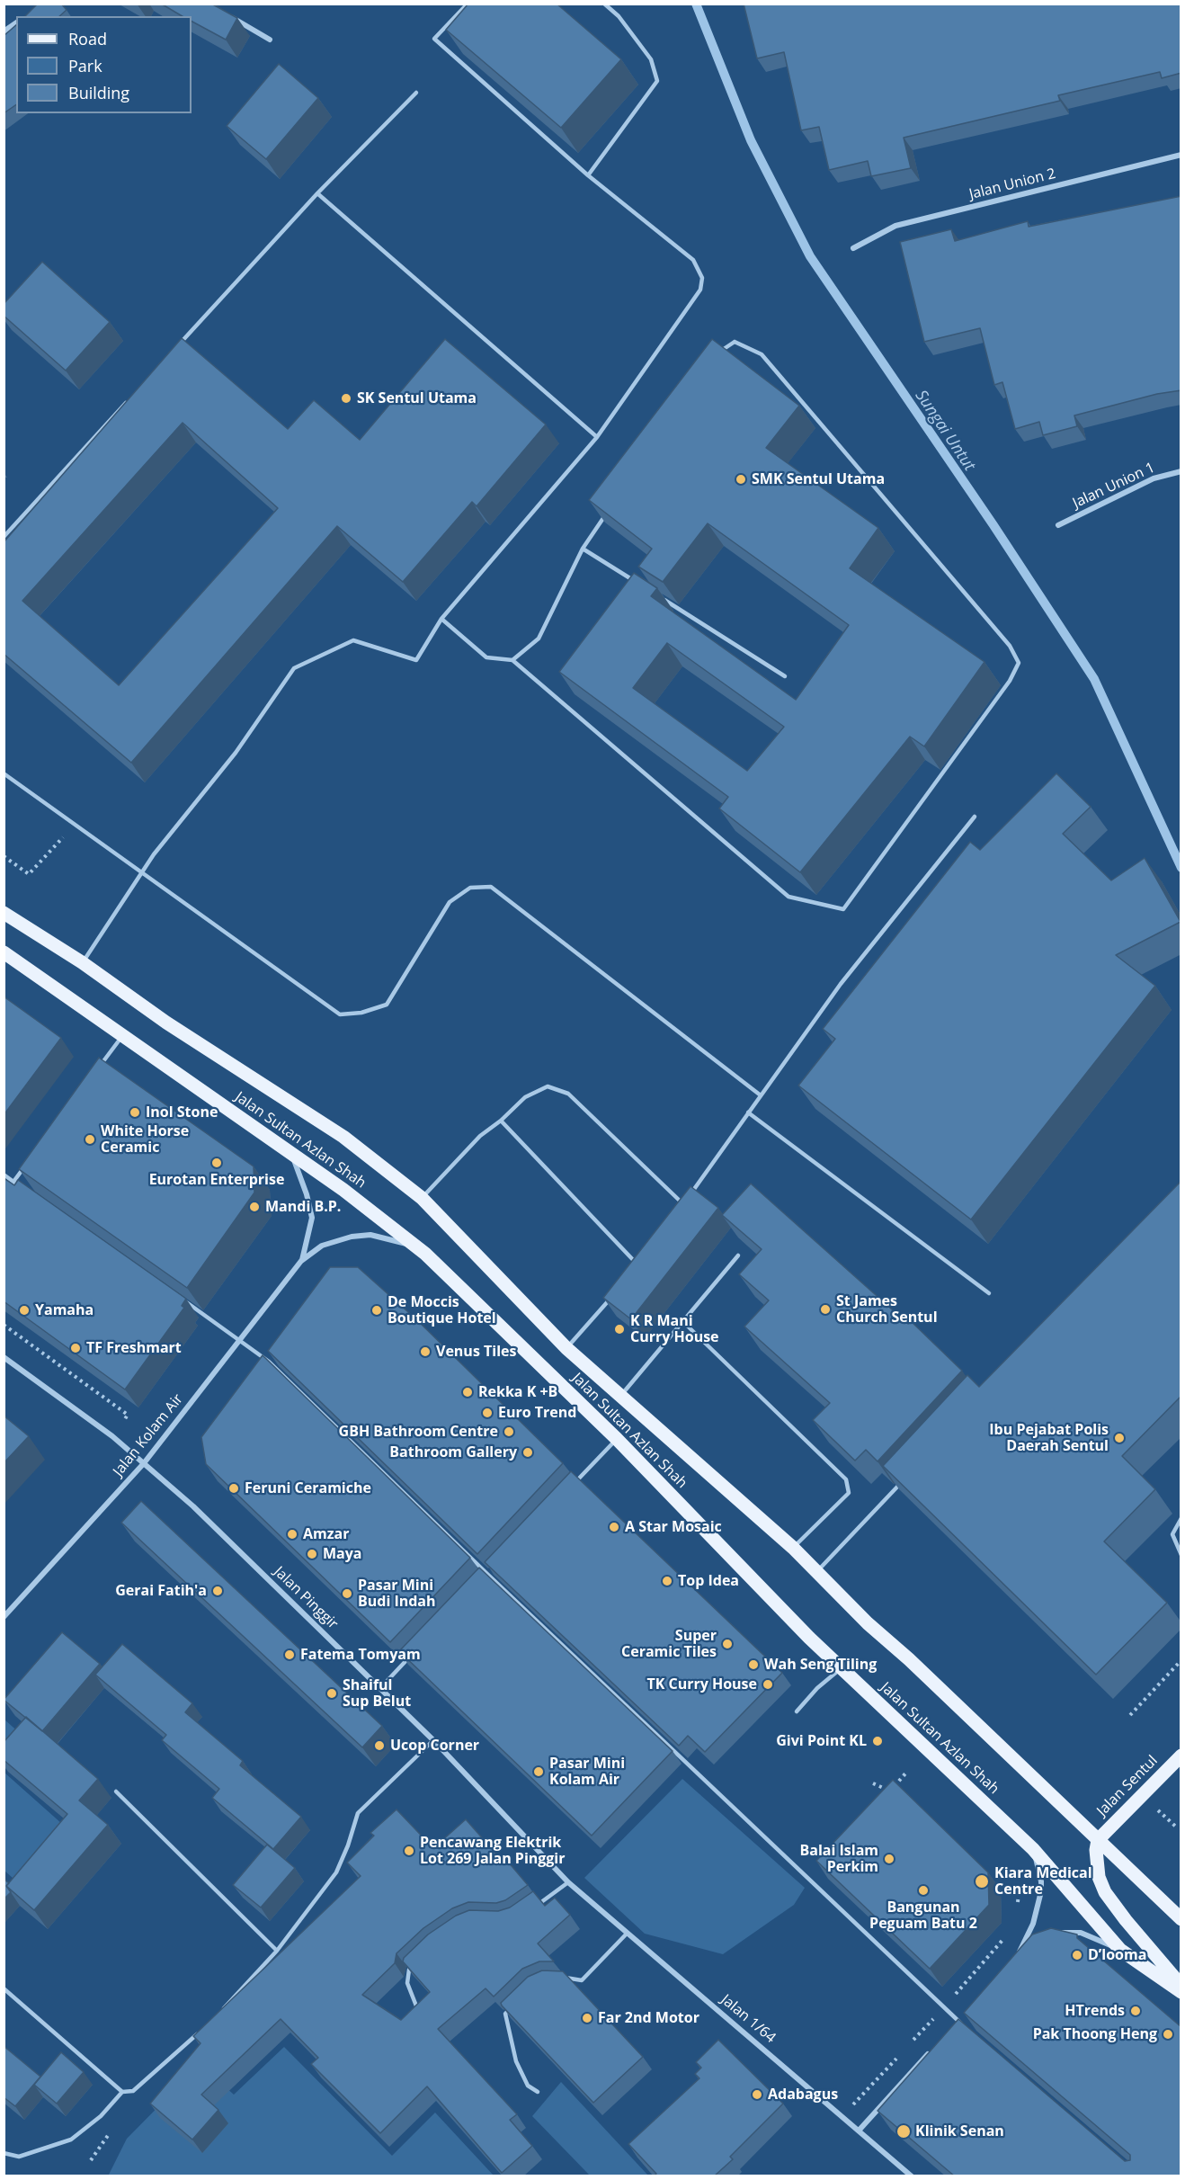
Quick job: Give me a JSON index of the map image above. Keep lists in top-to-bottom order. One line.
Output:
{"streets":{"main road":["Jalan Sultan Azlan Shah","Jalan Sentul"],"street":["Jalan Union 2","Jalan Union 1","Jalan Kolam Air","Jalan Pinggir","Jalan 1/64"]},"crossings":[["Jalan Sultan Azlan Shah","Jalan Kolam Air"],["Jalan Sultan Azlan Shah","Jalan Sentul"],["Jalan Kolam Air","Jalan Pinggir"],["Jalan Pinggir","Jalan 1/64"]],"water":["Sungai Untut"],"places":["SK Sentul Utama","SMK Sentul Utama","Inol Stone","White Horse Ceramic","Eurotan Enterprise","Mandi B.P.","St James Church Sentul","Yamaha","De Moccis Boutique Hotel","K R Mani Curry House","TF Freshmart","Venus Tiles","Rekka K +B","Euro Trend","GBH Bathroom Centre","Ibu Pejabat Polis Daerah Sentul","Bathroom Gallery","Feruni Ceramiche","A Star Mosaic","Amzar","Maya","Top Idea","Gerai Fatih'a","Pasar Mini Budi Indah","Super Ceramic Tiles","Fatema Tomyam","Wah Seng Tiling","TK Curry House","Shaiful Sup Belut","Givi Point KL","Ucop Corner","Pasar Mini Kolam Air","Pencawang Elektrik Lot 269 Jalan Pinggir","Balai Islam Perkim","Kiara Medical Centre","Bangunan Peguam Batu 2","D’looma","HTrends","Far 2nd Motor","Pak Thoong Heng","Adabagus","Klinik Senan"],"legend":["Road","Park","Building"]}
